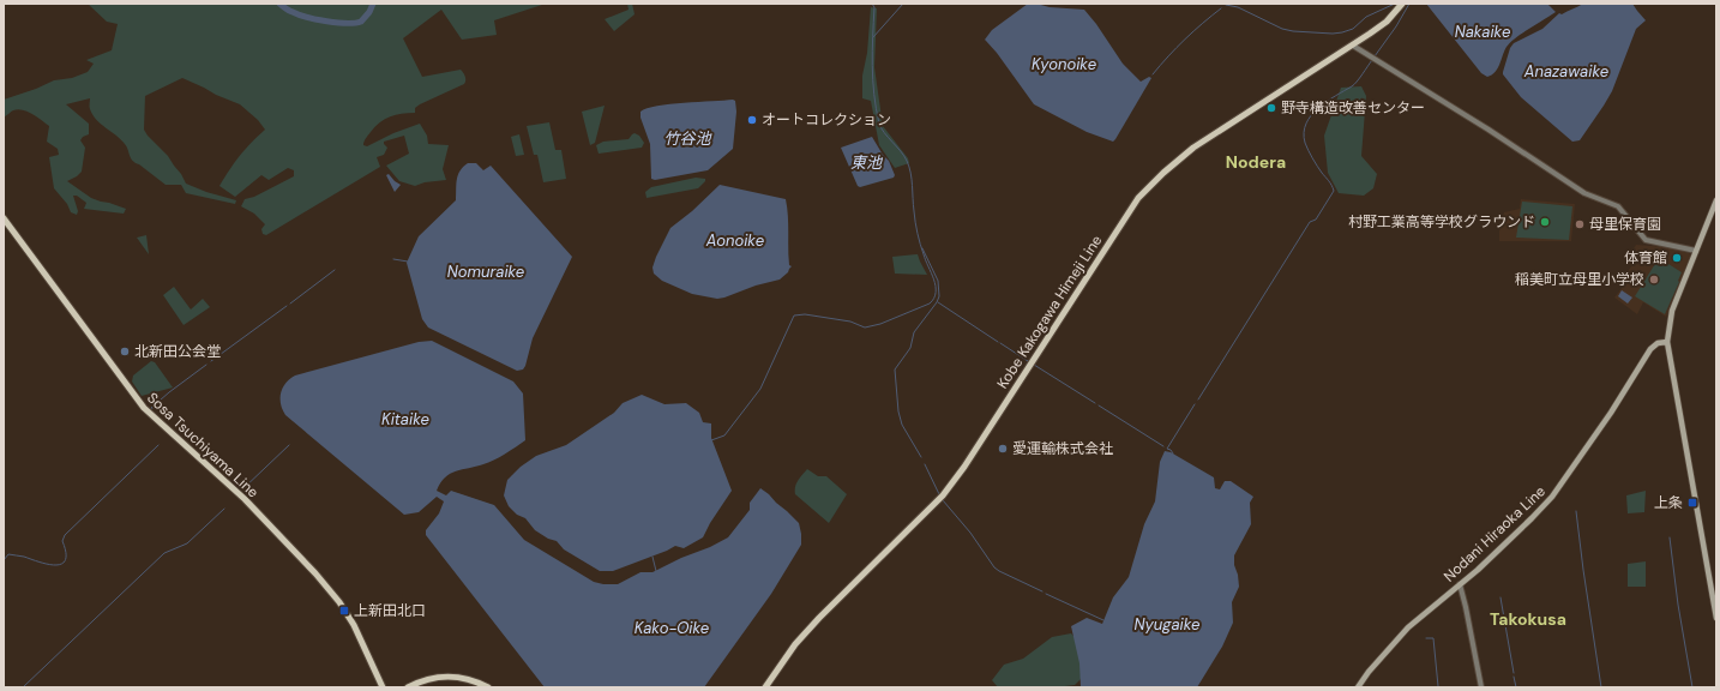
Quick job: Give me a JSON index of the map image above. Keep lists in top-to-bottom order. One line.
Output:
{"streets":{"main road":["Kobe Kakogawa Himeji Line","Sosa Tsuchiyama Line","Nodani Hiraoka Line"]},"districts":["Nodera","Takokusa"],"water":["Nakaike","Kyonoike","Anazawaike","竹谷池","東池","Aonoike","Nomuraike","Kitaike","Nyugaike","Kako-Oike"],"places":{"other":["野寺構造改善センター","オートコレクション","村野工業高等学校グラウンド","母里保育園","体育館","稲美町立母里小学校","北新田公会堂","愛運輸株式会社"],"transit":["上条","上新田北口"]}}
